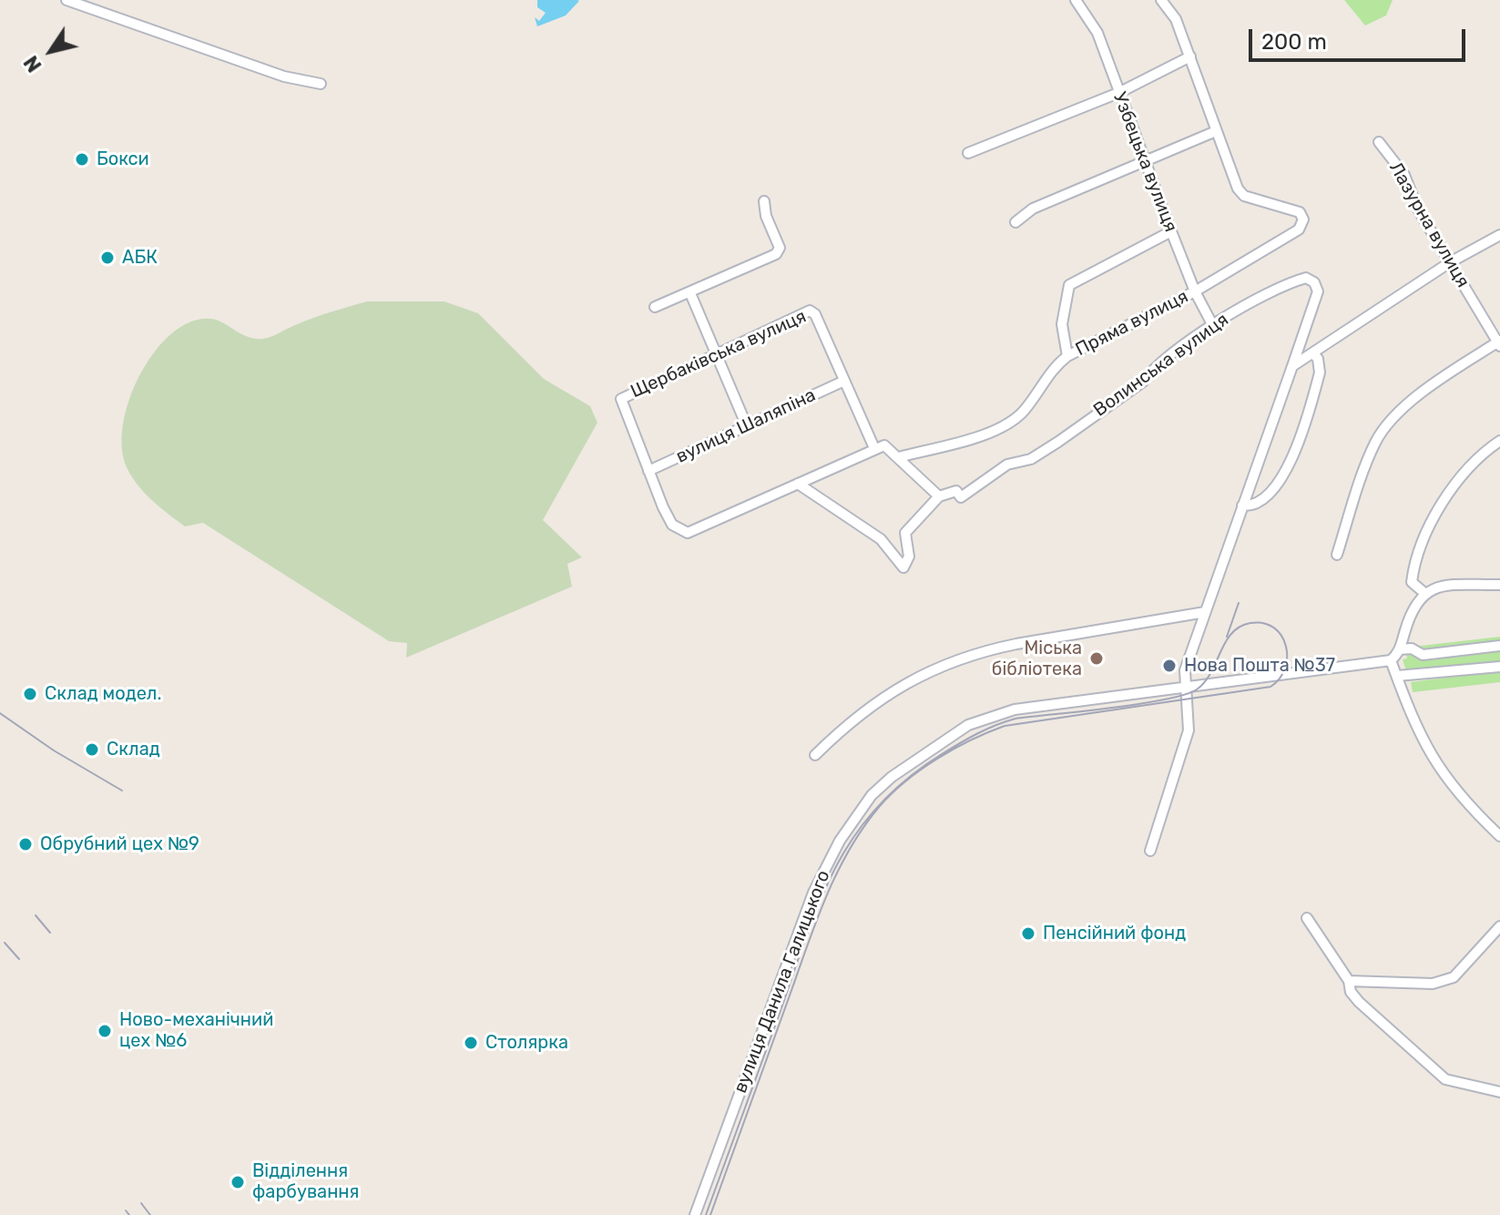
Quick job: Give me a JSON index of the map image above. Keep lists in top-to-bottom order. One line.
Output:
{"streets":{"street":["Узбецька вулиця","Лазурна вулиця","Пряма вулиця","Щербаківська вулиця","Волинська вулиця","вулиця Шаляпіна","вулиця Данила Галицького"]},"crossings":[["Узбецька вулиця","Пряма вулиця"],["Узбецька вулиця","Волинська вулиця"],["Щербаківська вулиця","вулиця Шаляпіна"],["Волинська вулиця","вулиця Данила Галицького"]],"places":["Бокси","АБК","Міська бібліотека","Нова Пошта №37","Склад модел.","Склад","Обрубний цех №9","Пенсійний фонд","Ново-механічний цех №6","Столярка","Відділення фарбування"],"scale_bar":"200 m","north":"bottom left"}
